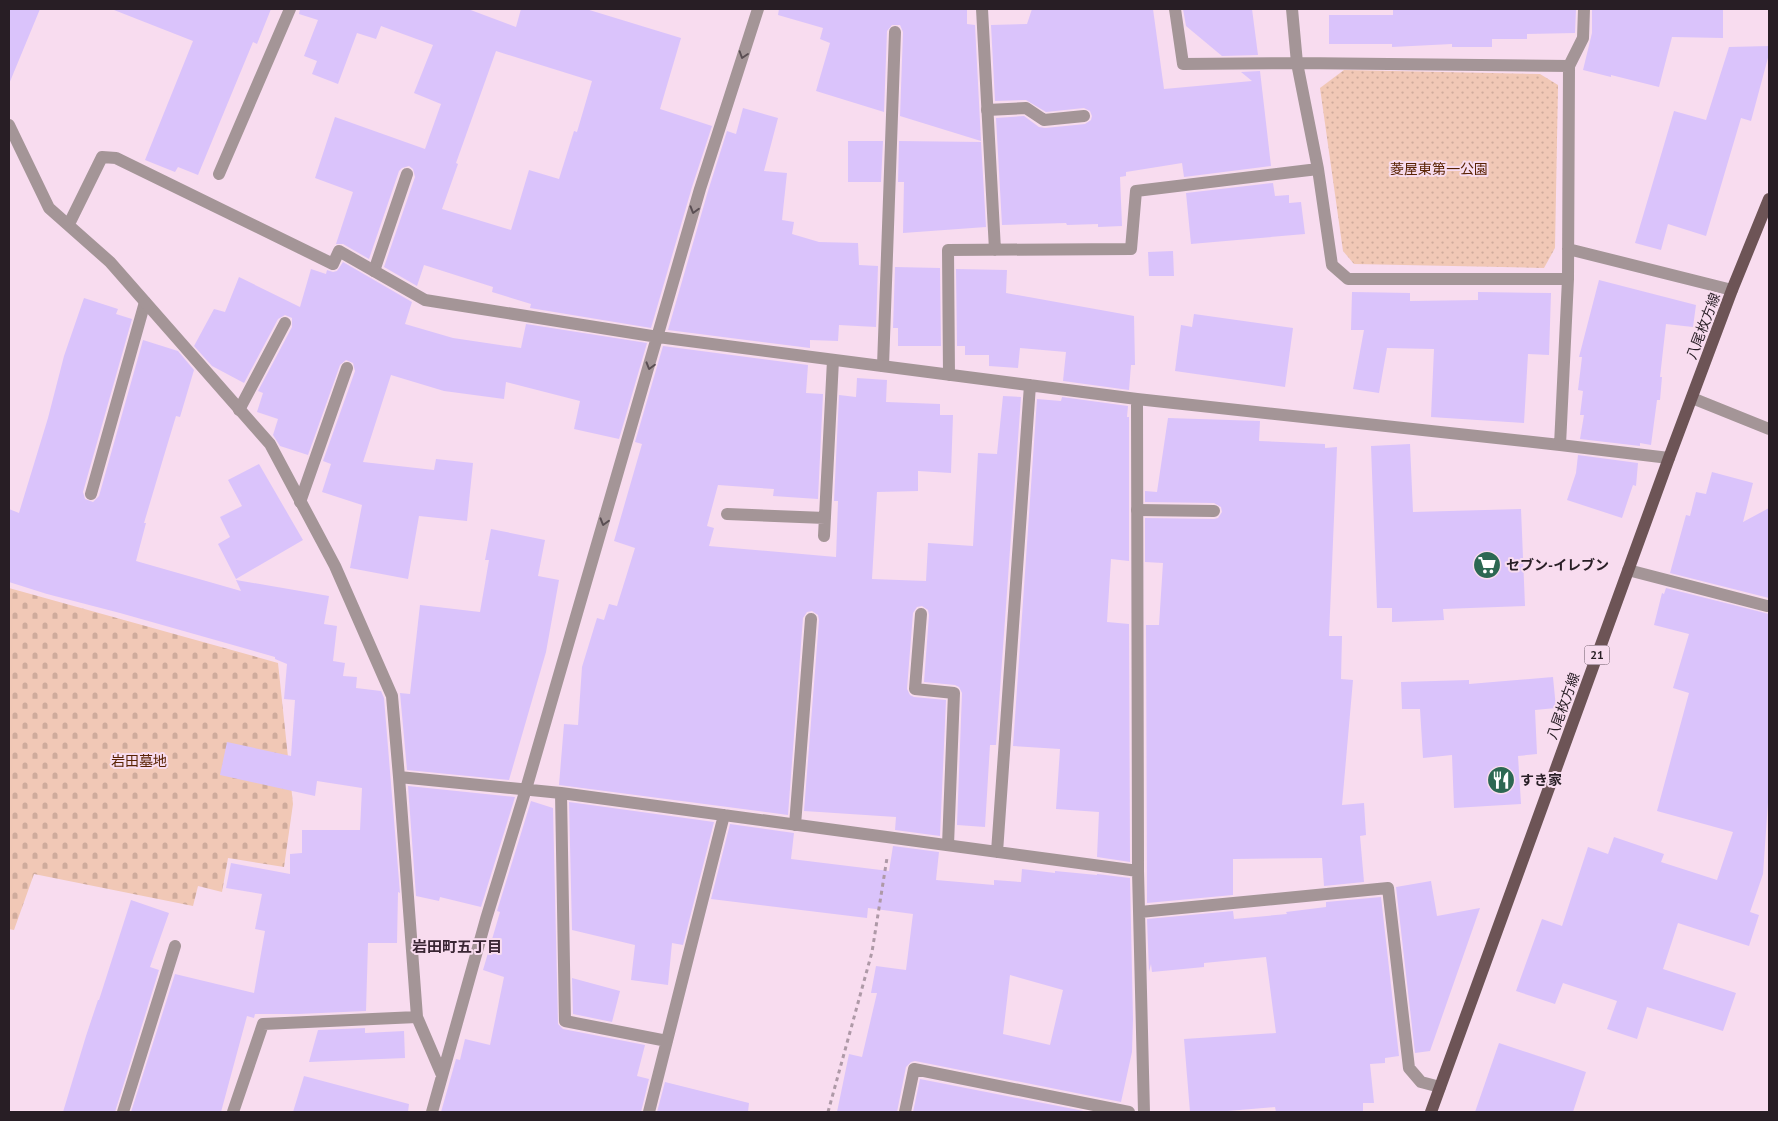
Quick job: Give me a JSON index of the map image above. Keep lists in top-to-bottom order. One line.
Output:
{"streets":{"main road":["八尾枚方線","21"]},"districts":["岩田町五丁目"],"parks":["菱屋東第一公園","岩田墓地"],"places":{"supermarket":["セブン-イレブン"],"restaurant":["すき家"]}}
